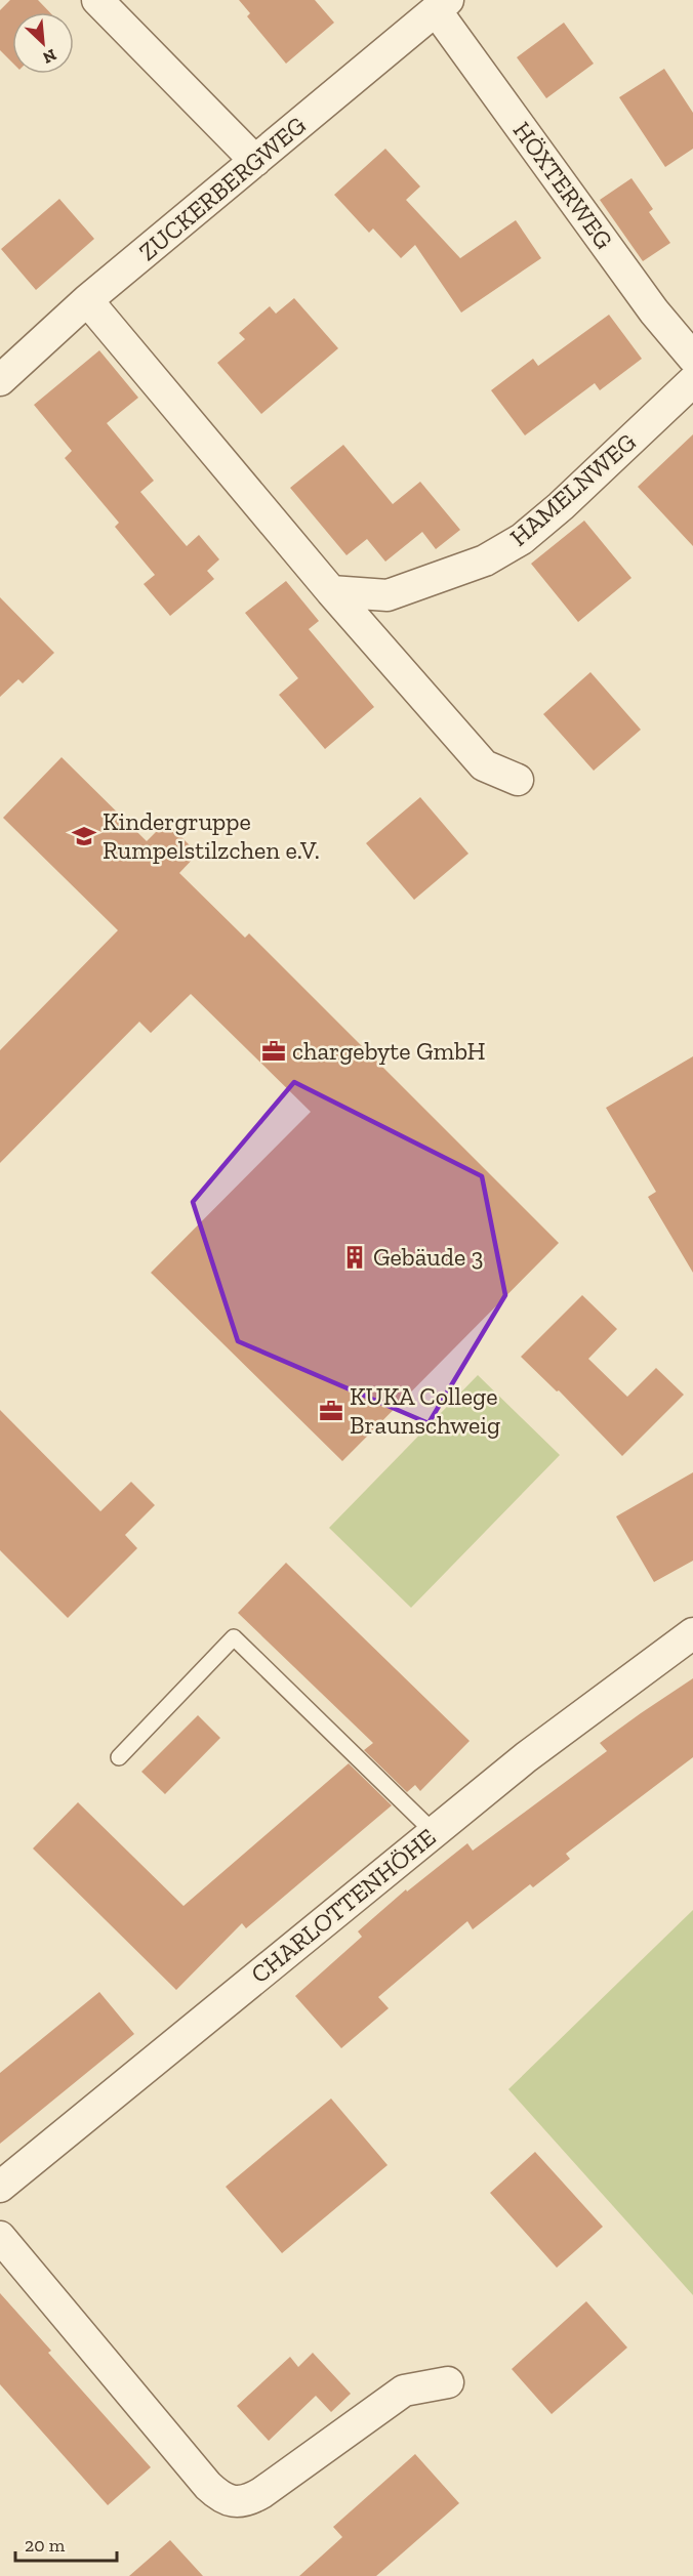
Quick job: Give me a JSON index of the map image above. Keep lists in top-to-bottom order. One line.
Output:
{"streets":{"street":["HÖXTERWEG","ZUCKERBERGWEG","HAMELNWEG","CHARLOTTENHÖHE"]},"crossings":[["HÖXTERWEG","ZUCKERBERGWEG"]],"places":{"school or university":["Kindergruppe Rumpelstilzchen e.V."],"office":["chargebyte GmbH","KUKA College Braunschweig"],"building":["Gebäude 3"]},"scale_bar":"20 m","north":"bottom right"}
